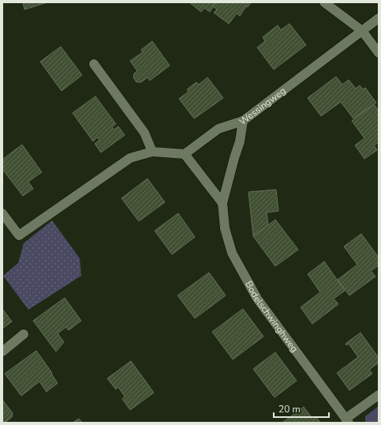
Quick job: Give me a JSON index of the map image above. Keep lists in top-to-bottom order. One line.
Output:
{"streets":{"street":["Wessingweg","Bodelschwinghweg"]},"crossings":[["Wessingweg","Bodelschwinghweg"]],"scale_bar":"20 m"}
